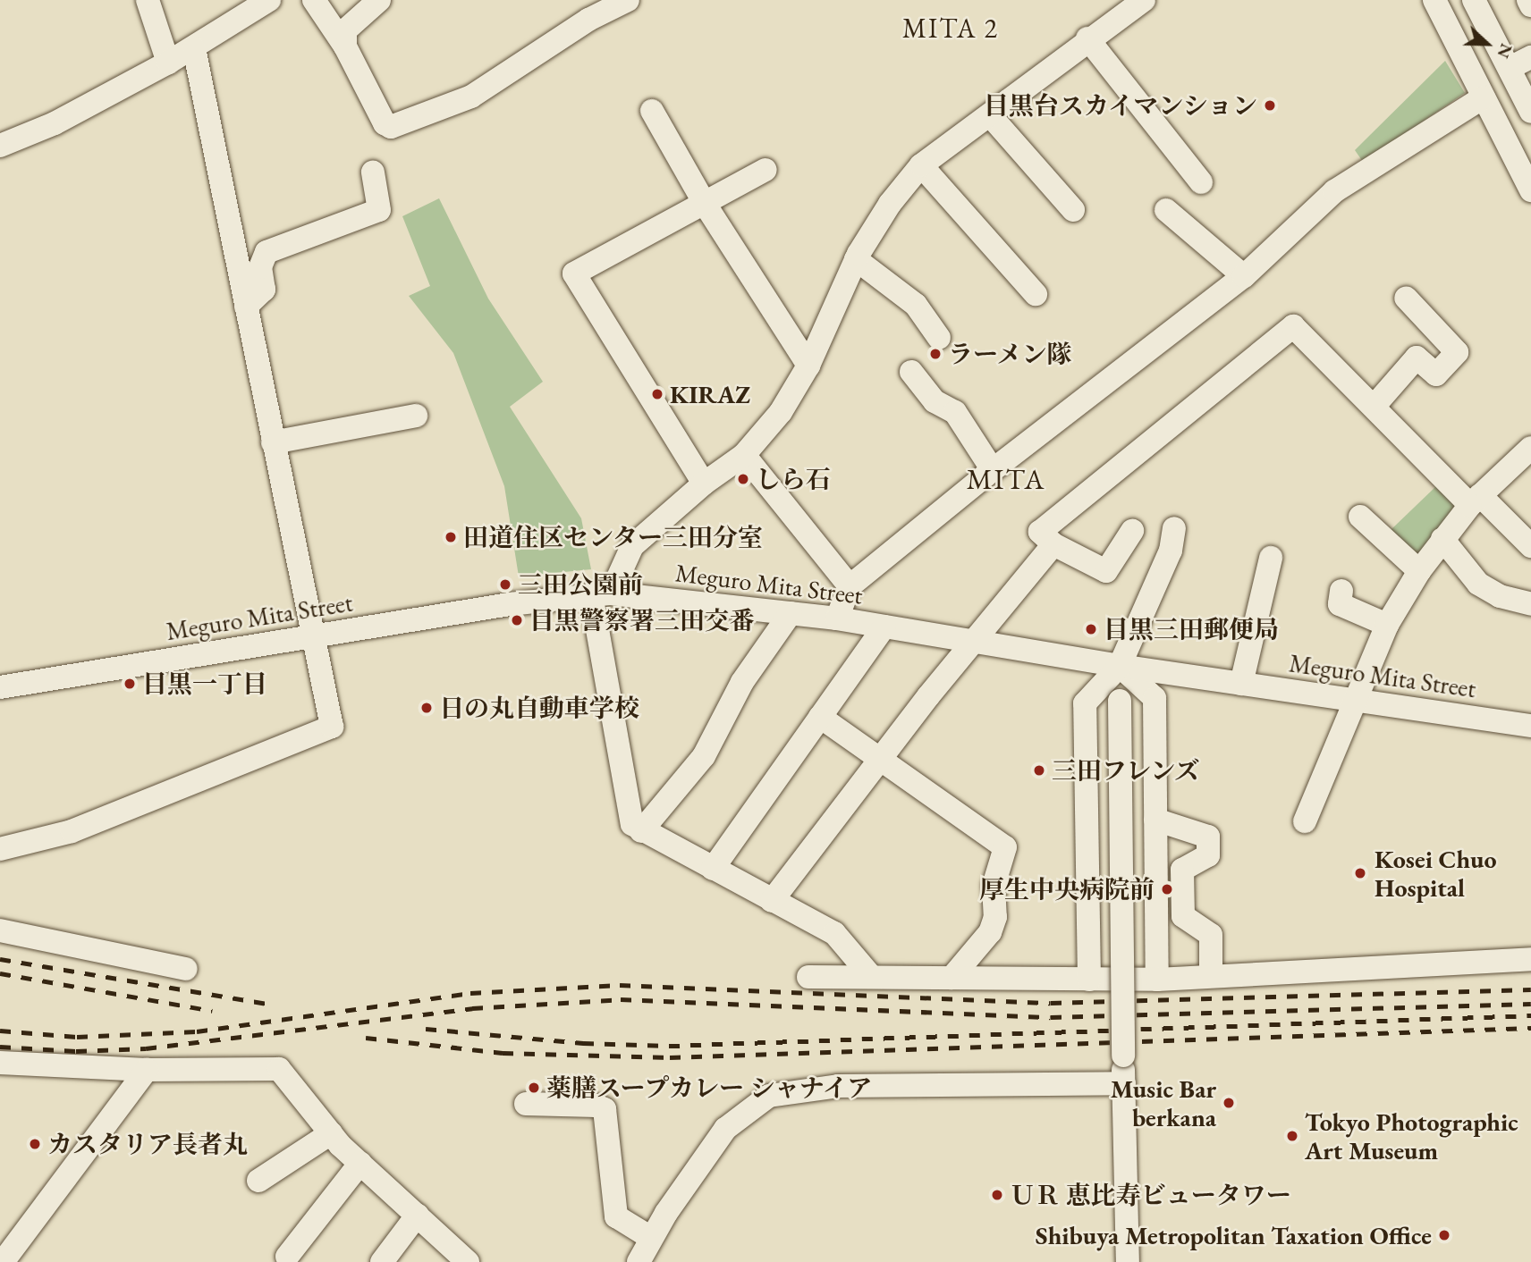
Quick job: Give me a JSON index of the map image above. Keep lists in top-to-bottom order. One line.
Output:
{"streets":{"street":["Meguro Mita Street"]},"districts":["MITA 2","MITA"],"places":["目黒台スカイマンション","ラーメン隊","KIRAZ","しら石","田道住区センター三田分室","三田公園前","目黒警察署三田交番","目黒三田郵便局","目黒一丁目","日の丸自動車学校","三田フレンズ","Kosei Chuo Hospital","厚生中央病院前","薬膳スープカレー シャナイア","Music Bar berkana","Tokyo Photographic Art Museum","カスタリア長者丸","ＵＲ 恵比寿ビュータワー","Shibuya Metropolitan Taxation Office"],"north":"right"}
